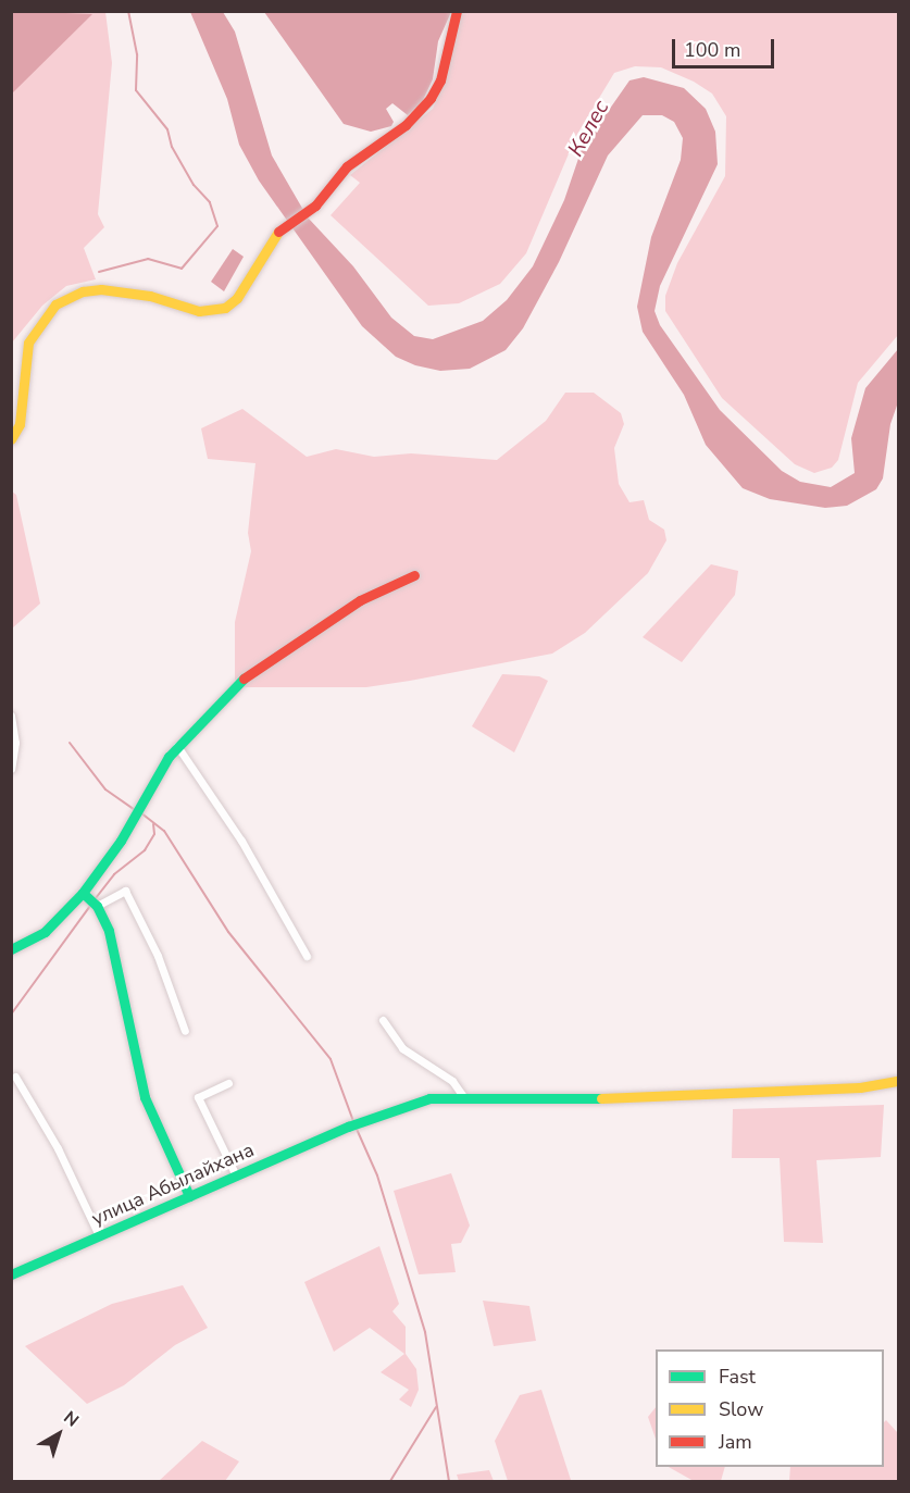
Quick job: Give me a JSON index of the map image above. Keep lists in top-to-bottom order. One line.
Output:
{"streets":{"street":["улица Абылайхана"]},"water":["Келес"],"legend":["Fast","Slow","Jam"],"scale_bar":"100 m","north":"top right"}
